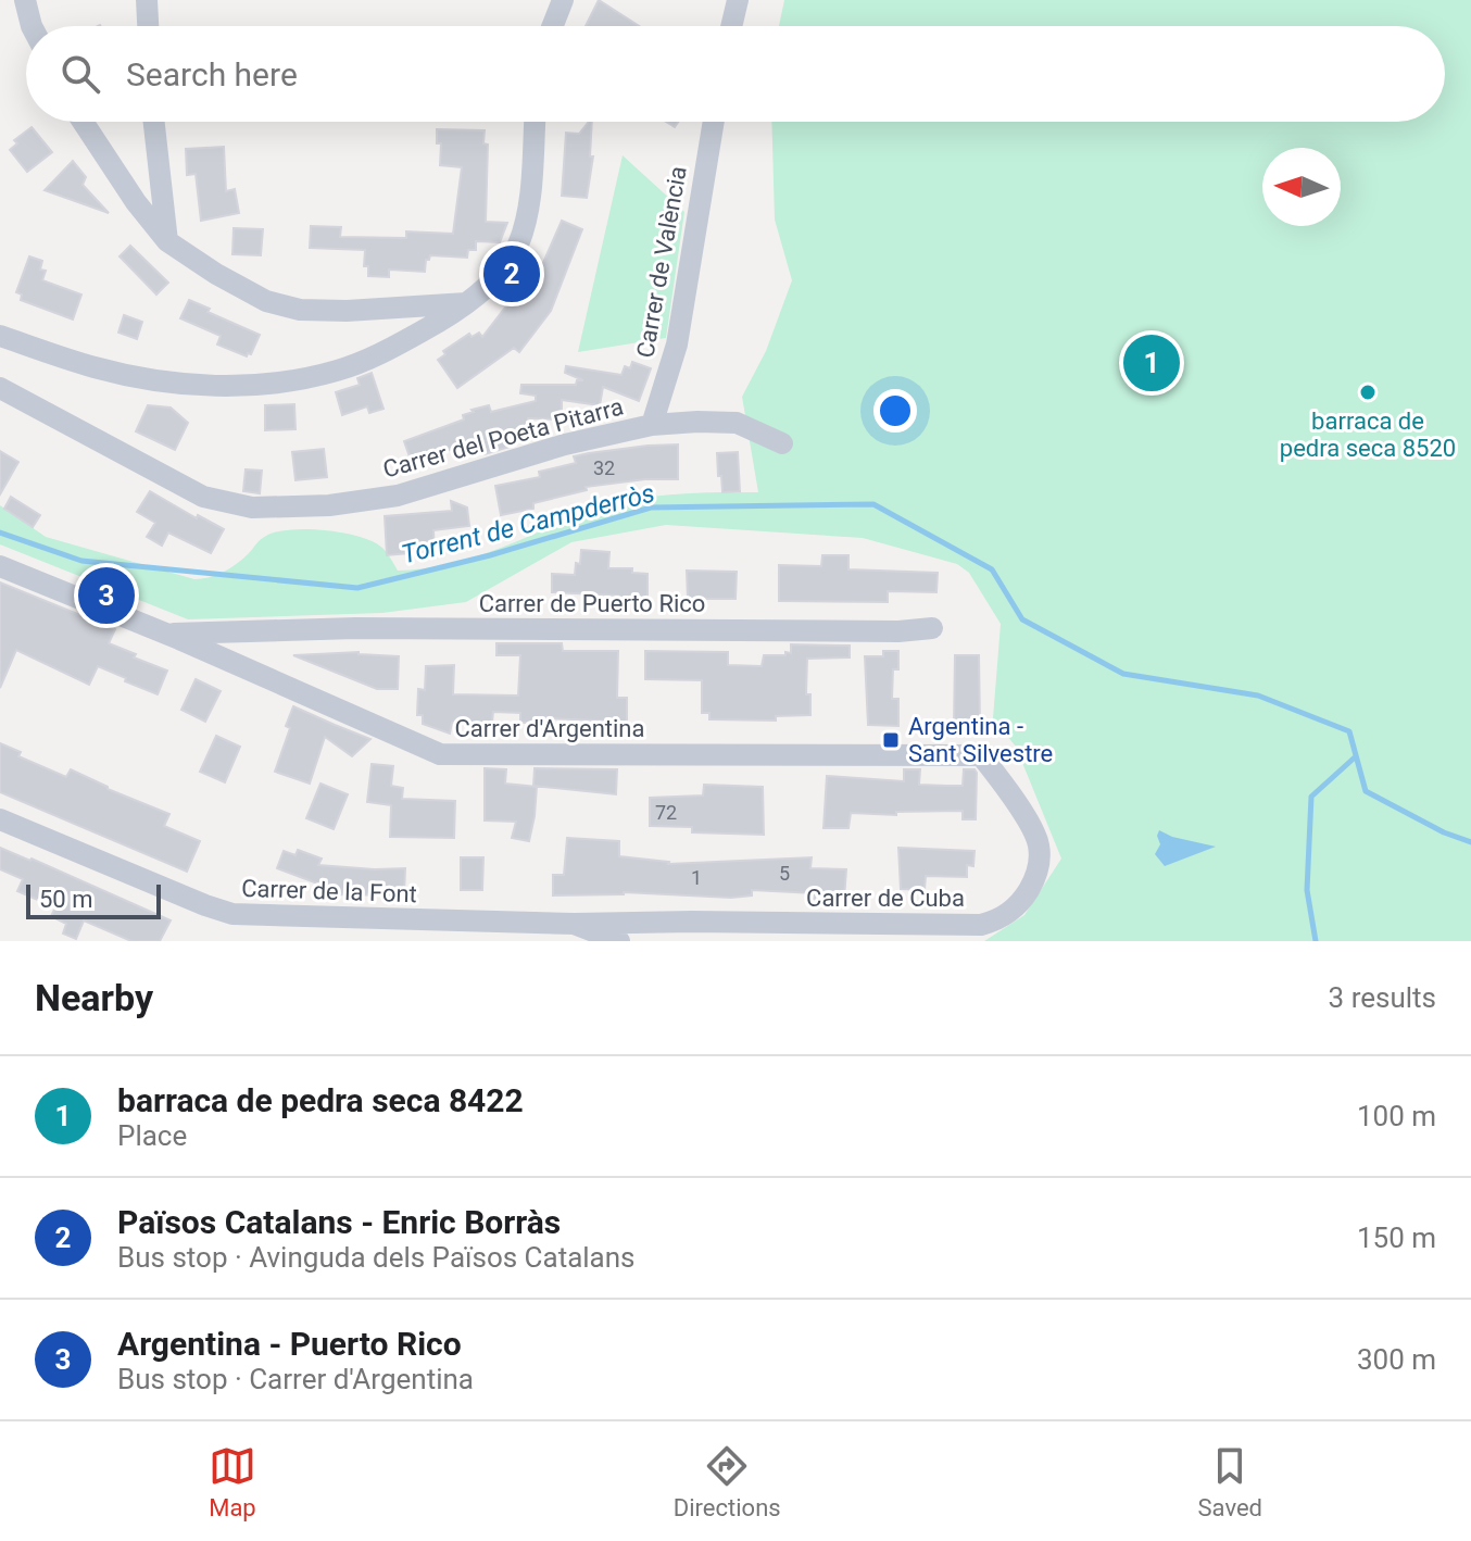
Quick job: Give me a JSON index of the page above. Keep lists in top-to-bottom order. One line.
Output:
{"streets":{"street":["Carrer de València","Carrer del Poeta Pitarra","Carrer de Puerto Rico","Carrer d'Argentina","Carrer de la Font","Carrer de Cuba"]},"crossings":[["Carrer de València","Carrer del Poeta Pitarra"],["Carrer de Puerto Rico","Carrer d'Argentina"],["Carrer d'Argentina","Carrer de Cuba"],["Carrer de la Font","Carrer de Cuba"]],"water":["Torrent de Campderròs"],"places":{"other":["barraca de pedra seca 8520"],"transit":["Argentina - Sant Silvestre"]},"house_numbers":["32","72","5","1"],"scale_bar":"50 m","north":"left","page":{"search":"Search here","pins":["2","1","3"],"scale":"50 m","heading":["Nearby","3 results"],"list":[{"mark":"1","name":"barraca de pedra seca 8422","note":"Place","value":"100 m"},{"mark":"2","name":"Països Catalans - Enric Borràs","note":"Bus stop · Avinguda dels Països Catalans","value":"150 m"},{"mark":"3","name":"Argentina - Puerto Rico","note":"Bus stop · Carrer d'Argentina","value":"300 m"}],"nav":["Map","Directions","Saved"]}}
